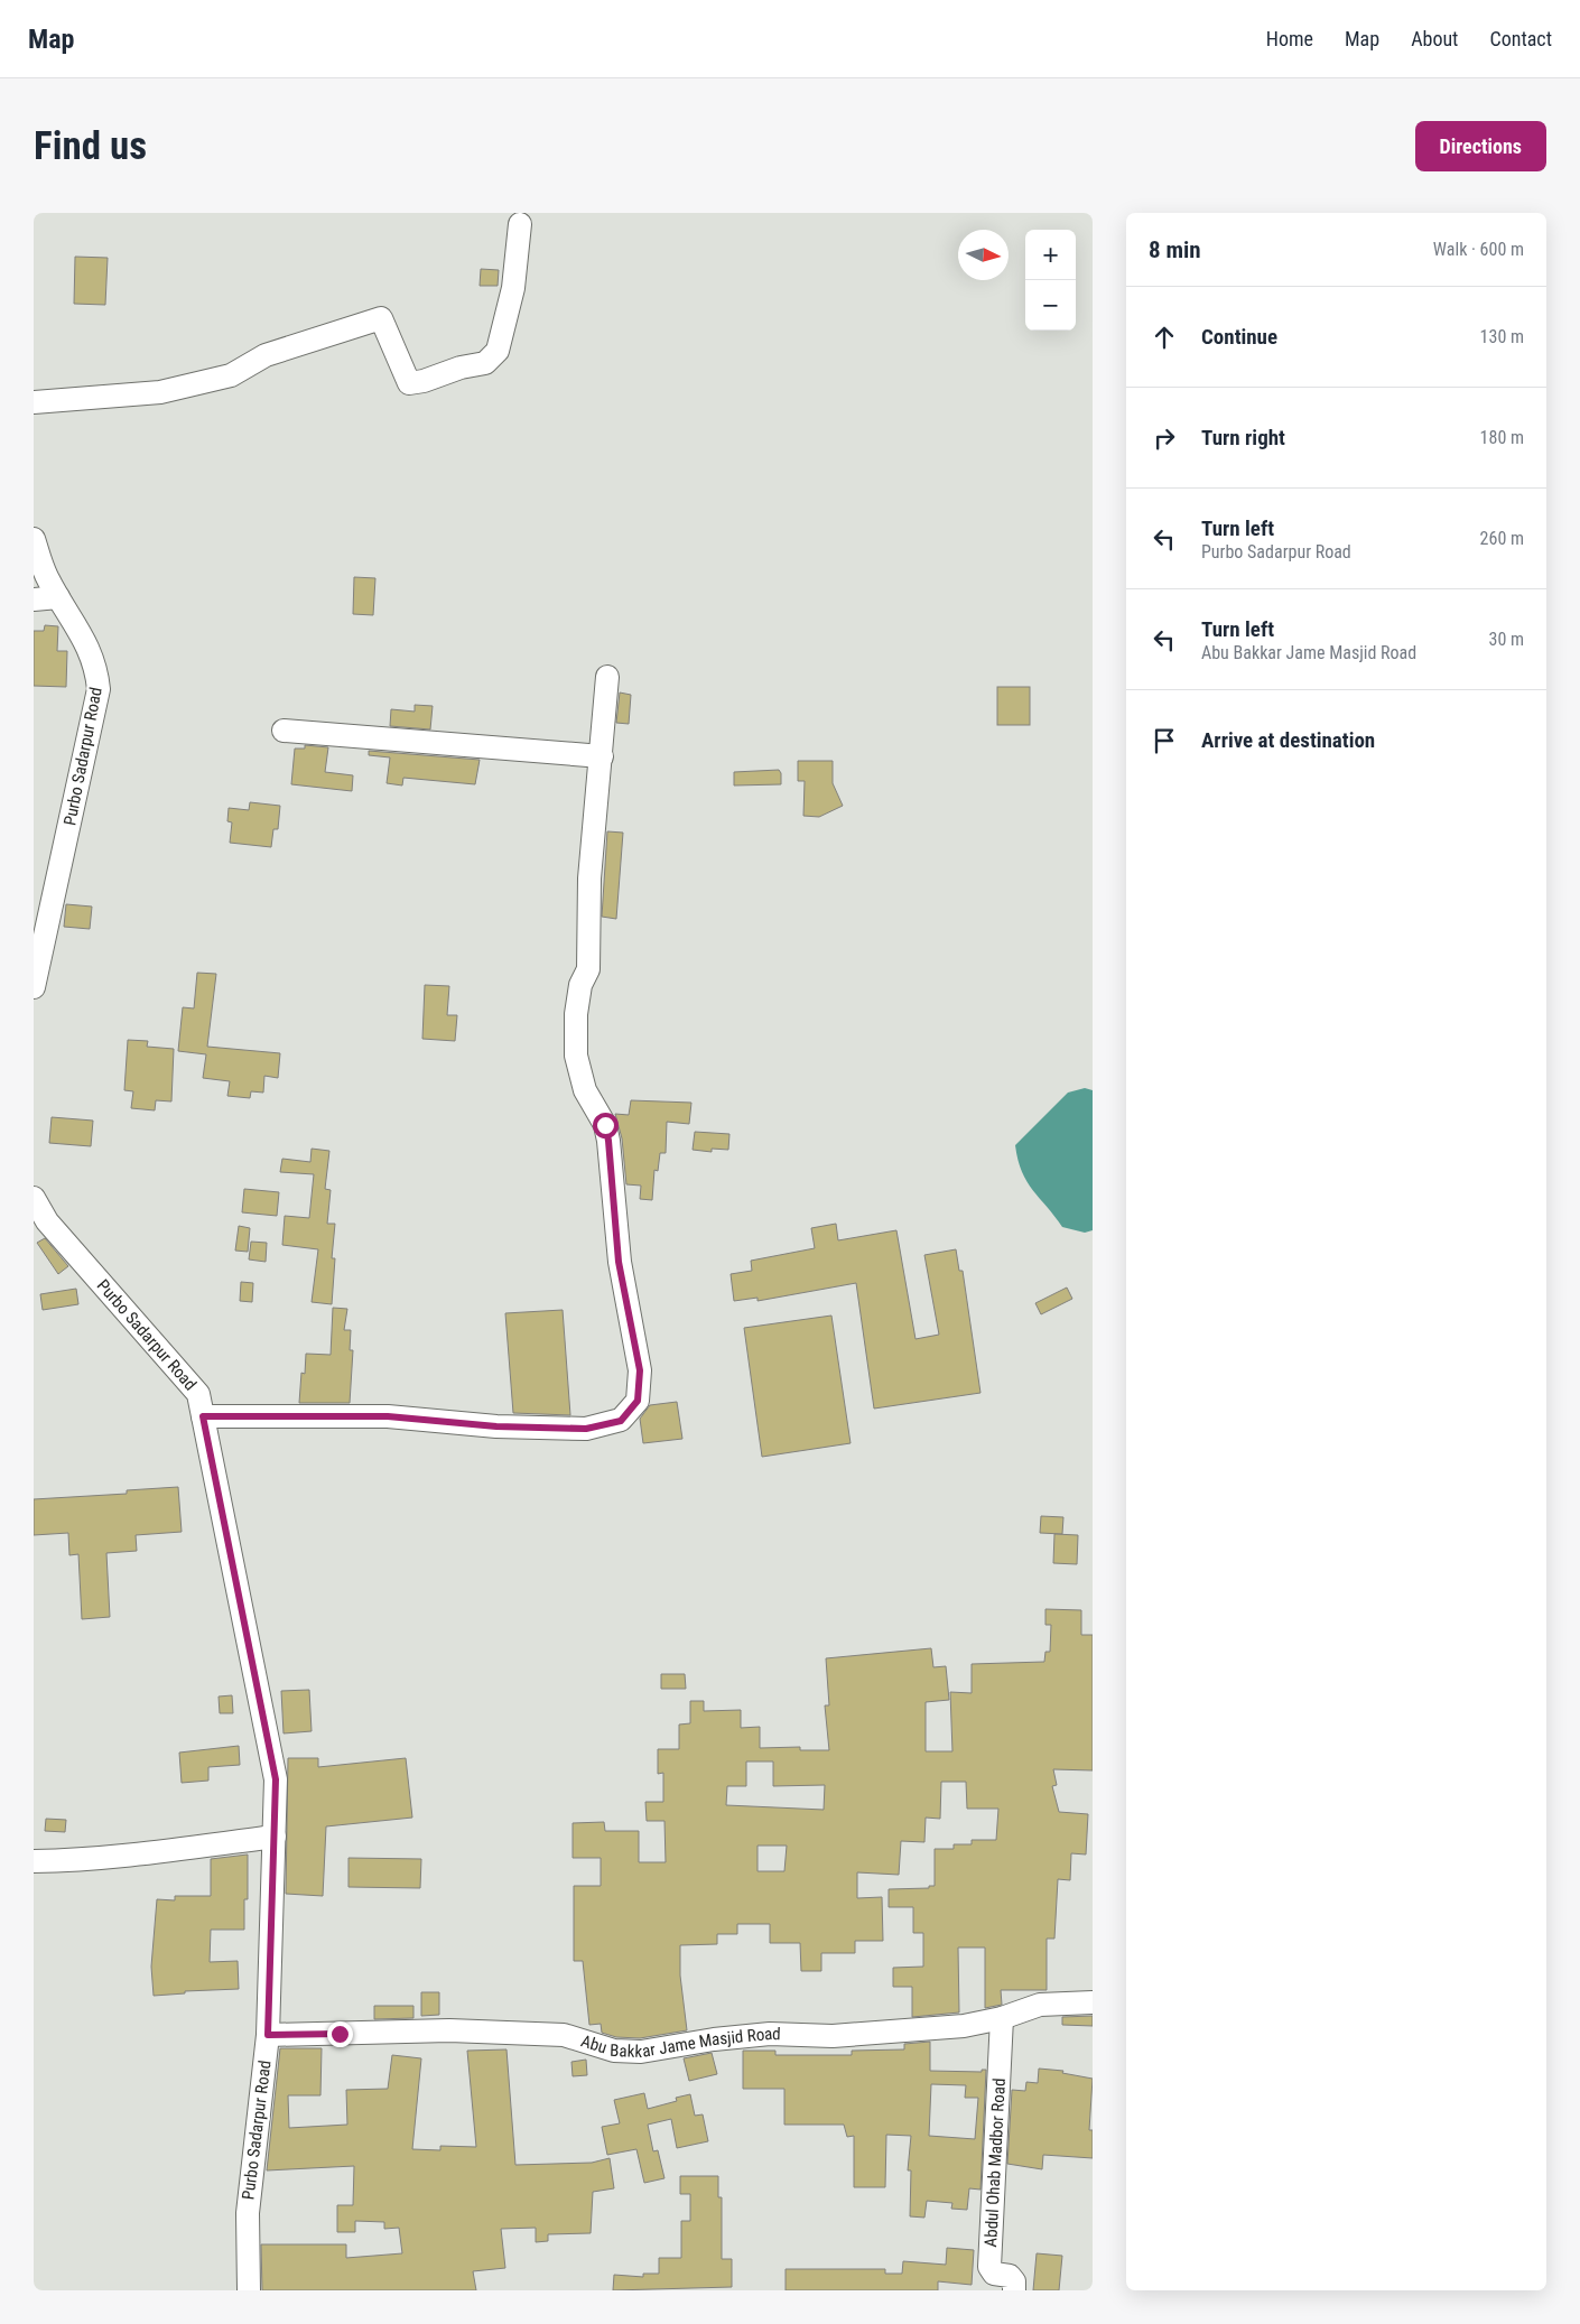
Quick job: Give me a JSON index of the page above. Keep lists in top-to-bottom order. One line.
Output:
{"streets":{"street":["Purbo Sadarpur Road","Abu Bakkar Jame Masjid Road","Abdul Ohab Madbor Road"]},"crossings":[["Purbo Sadarpur Road","Abu Bakkar Jame Masjid Road"],["Abu Bakkar Jame Masjid Road","Abdul Ohab Madbor Road"]],"north":"right","page":{"header":"Map","nav":["Home","Map","About","Contact"],"buttons":"Directions","title":"Find us","heading":["8 min","Walk · 600 m"],"map_buttons":["+","−"],"list":[["Continue","130 m"],["Turn right","180 m"],["Turn left","Purbo Sadarpur Road","260 m"],["Turn left","Abu Bakkar Jame Masjid Road","30 m"],"Arrive at destination"]}}
